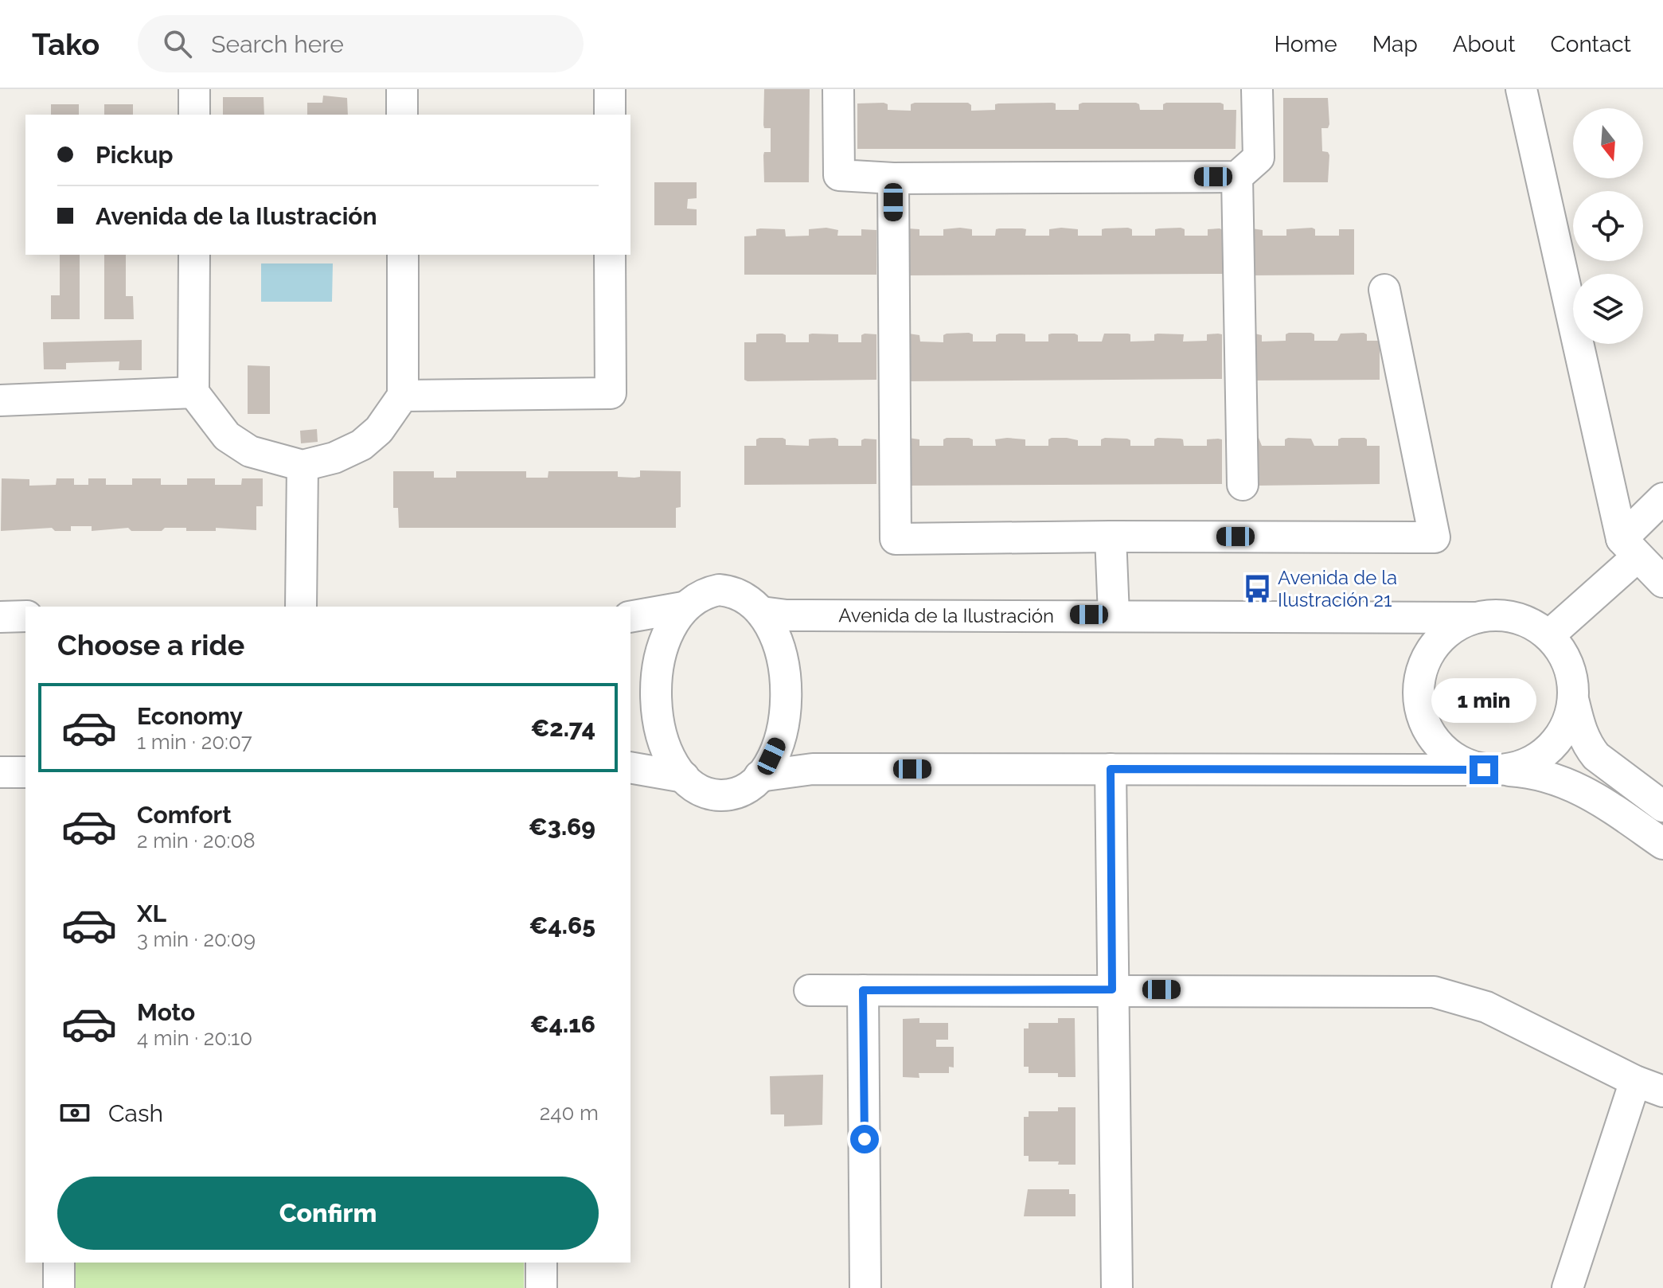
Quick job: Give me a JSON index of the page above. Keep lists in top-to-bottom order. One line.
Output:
{"streets":{"street":["Avenida de la Ilustración"]},"places":{"bus stop":["Avenida de la Ilustración 21"]},"north":"bottom","page":{"header":"Tako","search":"Search here","nav":["Home","Map","About","Contact"],"banner":["Pickup","Avenida de la Ilustración"],"heading":"Choose a ride","bubble":"1 min","list":[{"name":"Economy","note":"1 min · 20:07","value":"€2.74"},{"name":"Comfort","note":"2 min · 20:08","value":"€3.69"},{"name":"XL","note":"3 min · 20:09","value":"€4.65"},{"name":"Moto","note":"4 min · 20:10","value":"€4.16"}],"pay":["Cash","240 m"],"buttons":"Confirm"}}
